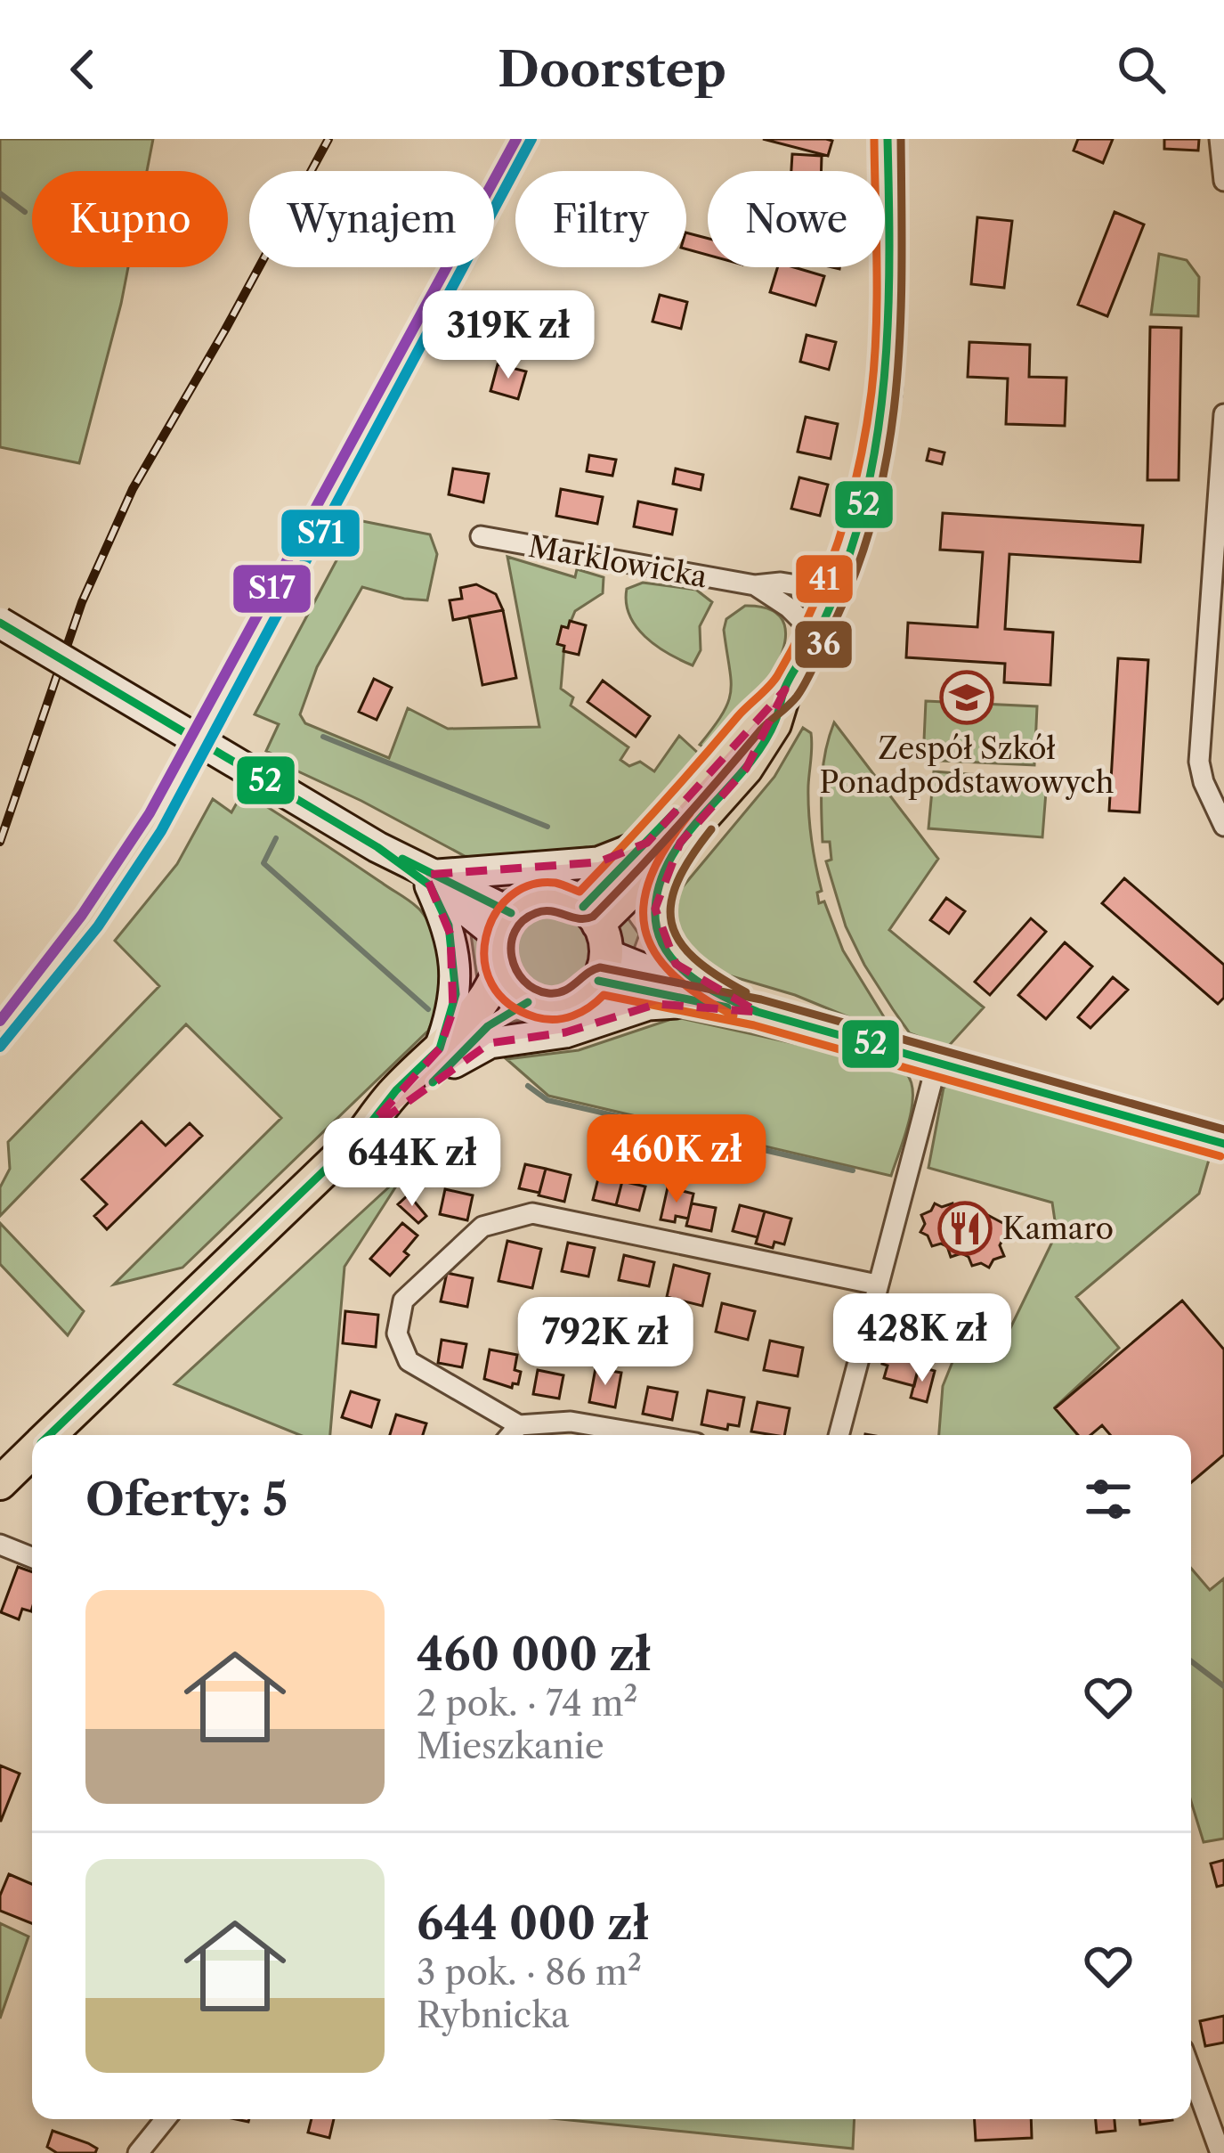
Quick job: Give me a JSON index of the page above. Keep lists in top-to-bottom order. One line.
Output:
{"streets":{"street":["Marklowicka"]},"places":{"school or university":["Zespół Szkół Ponadpodstawowych"],"restaurant":["Kamaro"]},"lines":["transit line S17","transit line S71","transit line 52","transit line 41","transit line 36"],"page":{"header":"Doorstep","chip":["Kupno","Wynajem","Filtry","Nowe"],"price":["319K zł","460K zł","644K zł","428K zł","792K zł"],"heading":"Oferty: 5","list":[{"name":"460 000 zł","note":"2 pok. · 74 m² · Mieszkanie"},{"name":"644 000 zł","note":"3 pok. · 86 m² · Rybnicka"}]}}
